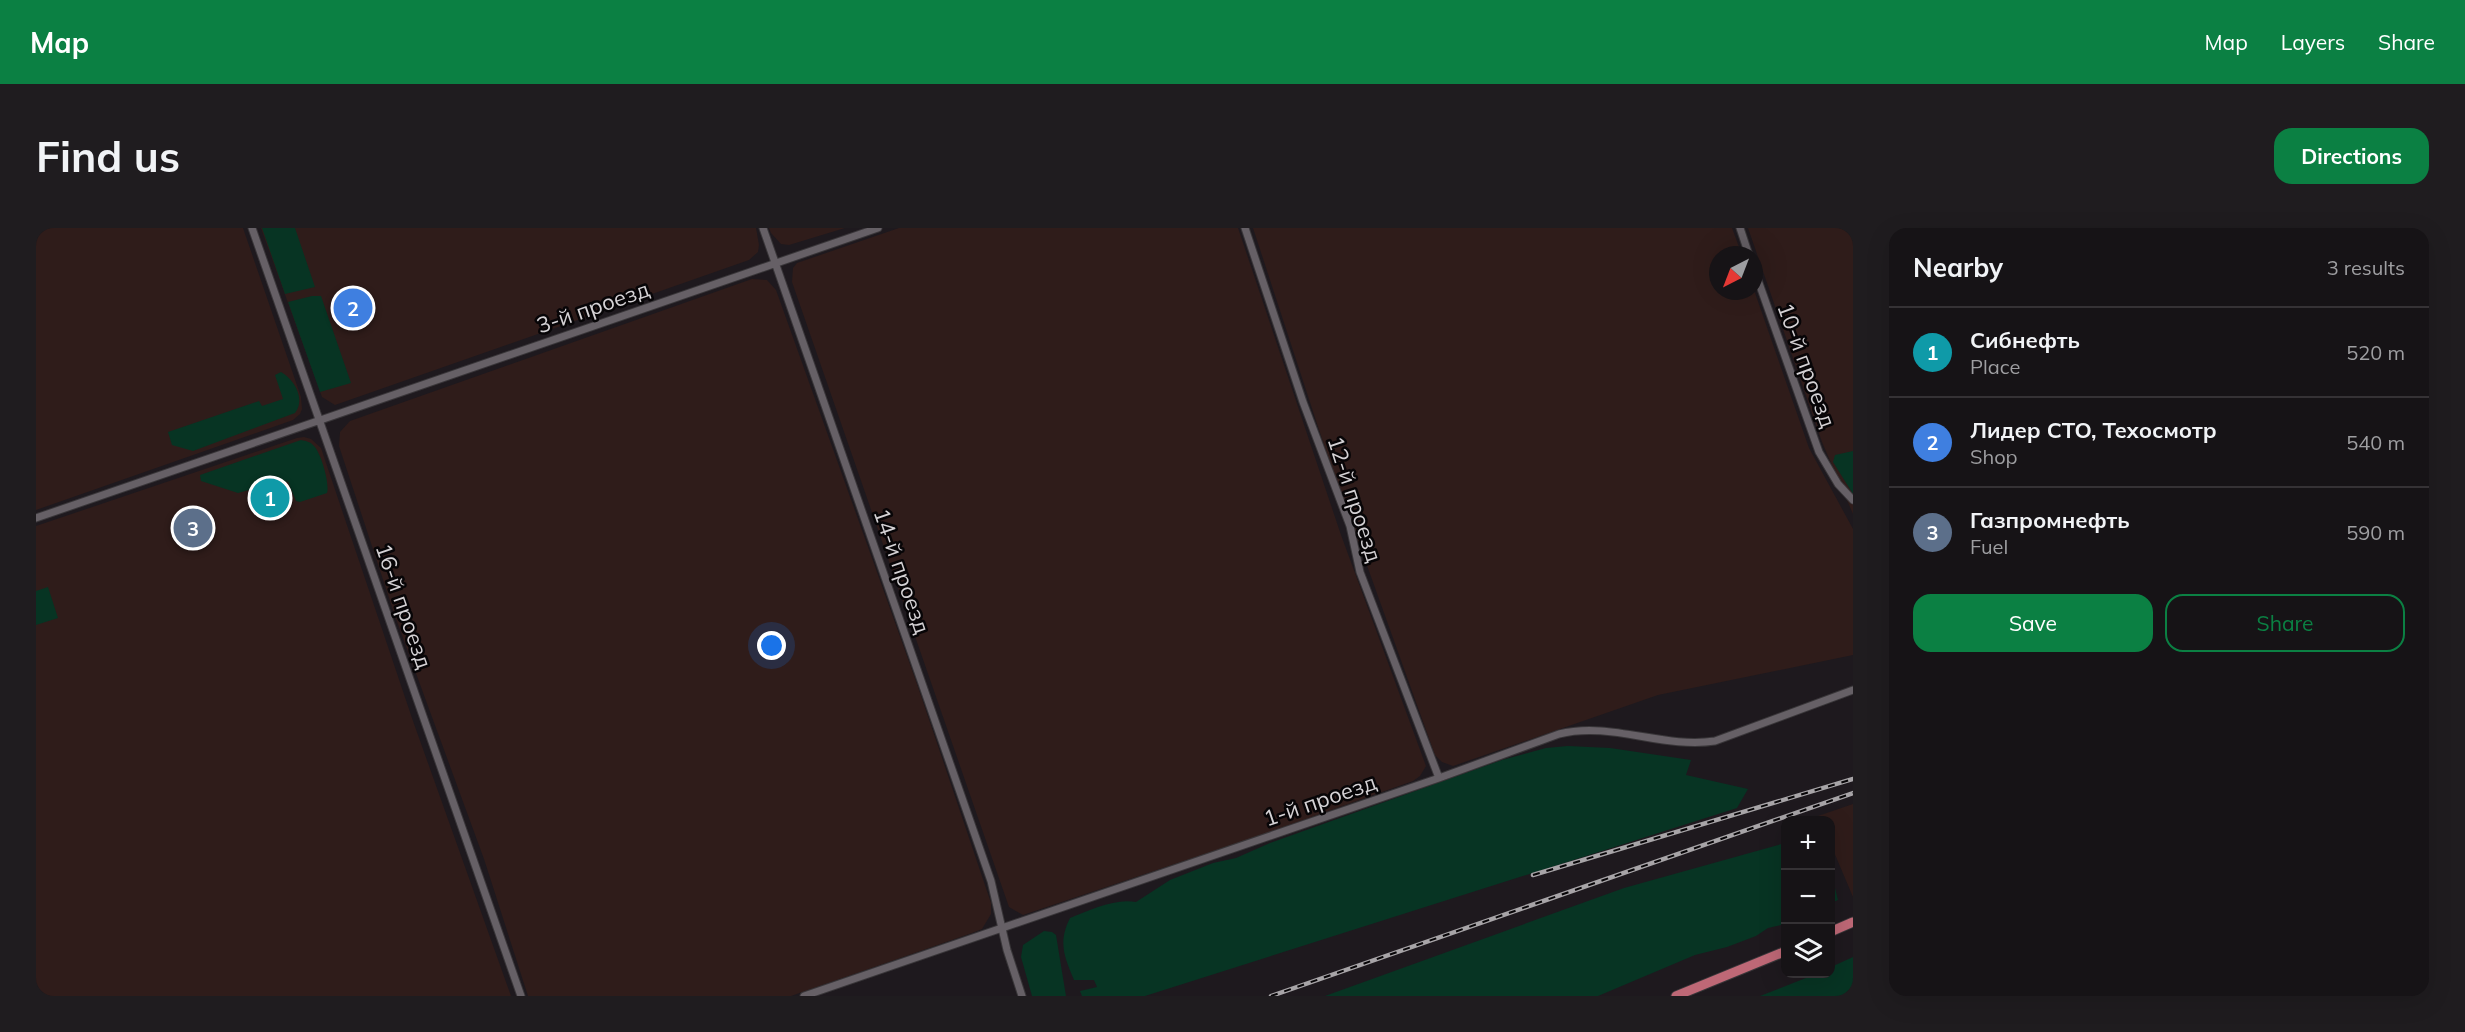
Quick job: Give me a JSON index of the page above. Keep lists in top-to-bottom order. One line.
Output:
{"streets":{"street":["3-й проезд","10-й проезд","12-й проезд","14-й проезд","16-й проезд","1-й проезд"]},"crossings":[["3-й проезд","14-й проезд"],["3-й проезд","16-й проезд"],["12-й проезд","1-й проезд"],["14-й проезд","1-й проезд"]],"north":"bottom left","page":{"header":"Map","nav":["Map","Layers","Share"],"buttons":["Directions",["Save","Share"]],"title":"Find us","heading":["Nearby","3 results"],"pins":["2","1","3"],"list":[{"mark":"1","name":"Сибнефть","note":"Place","value":"520 m"},{"mark":"2","name":"Лидер СТО, Техосмотр","note":"Shop","value":"540 m"},{"mark":"3","name":"Газпромнефть","note":"Fuel","value":"590 m"}],"map_buttons":["+","−"]}}
